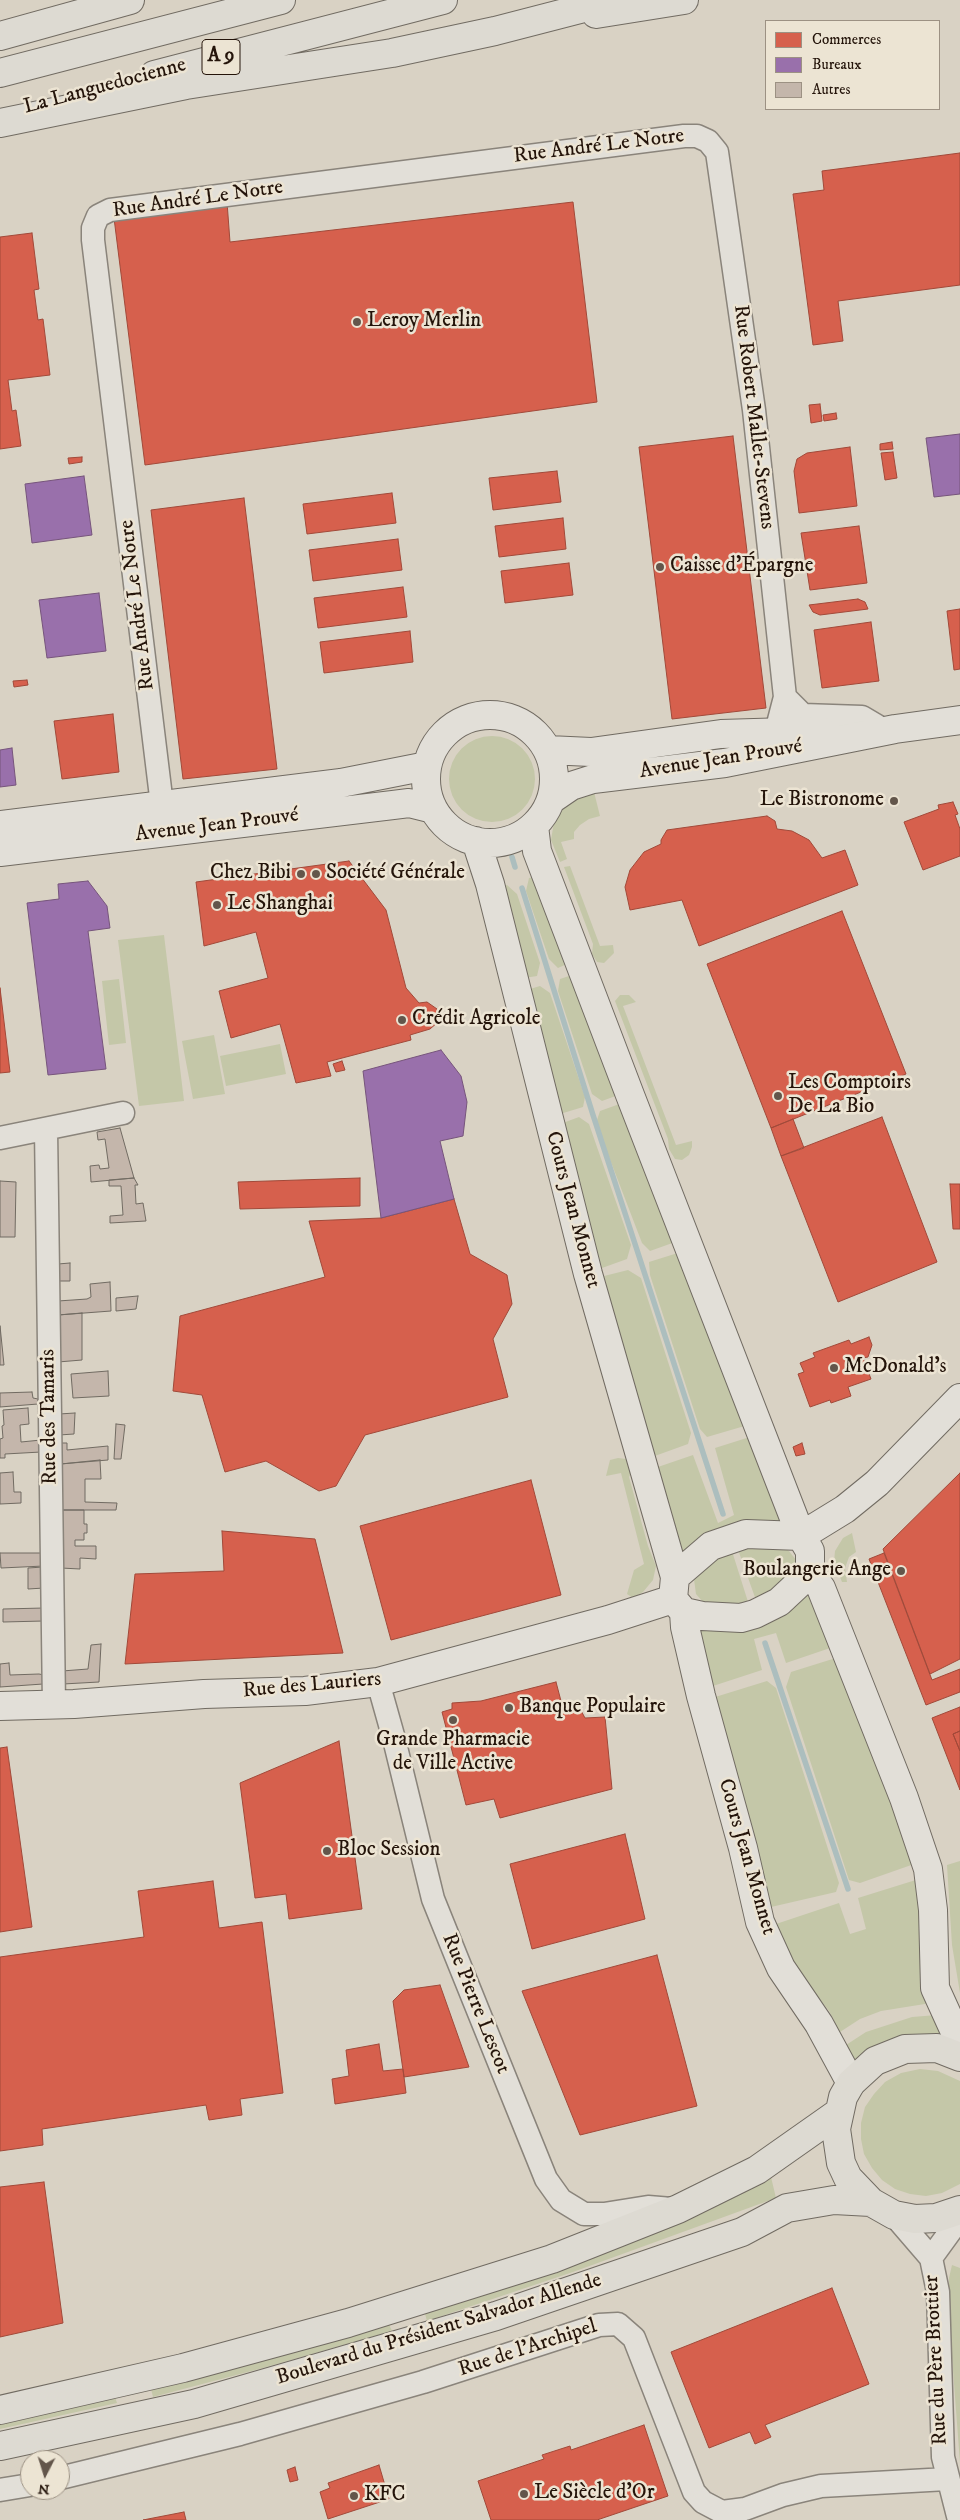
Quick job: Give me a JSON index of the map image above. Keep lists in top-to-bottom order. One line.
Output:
{"streets":{"main road":["A 9","La Languedocienne","Avenue Jean Prouvé","Cours Jean Monnet","Rue des Lauriers","Boulevard du Président Salvador Allende"],"street":["Rue André Le Notre","Rue Robert Mallet-Stevens","Rue des Tamaris","Rue Pierre Lescot","Rue de l'Archipel","Rue du Père Brottier"]},"crossings":[["Rue André Le Notre","Rue Robert Mallet-Stevens"],["Rue André Le Notre","Avenue Jean Prouvé"],["Rue Robert Mallet-Stevens","Avenue Jean Prouvé"],["Avenue Jean Prouvé","Cours Jean Monnet"],["Cours Jean Monnet","Rue des Lauriers"],["Rue des Tamaris","Rue des Lauriers"],["Rue des Lauriers","Rue Pierre Lescot"],["Rue Pierre Lescot","Boulevard du Président Salvador Allende"],["Boulevard du Président Salvador Allende","Rue du Père Brottier"],["Rue de l'Archipel","Rue du Père Brottier"]],"places":["Leroy Merlin","Caisse d'Épargne","Le Bistronome","Chez Bibi","Société Générale","Le Shanghai","Crédit Agricole","Les Comptoirs De La Bio","McDonald's","Boulangerie Ange","Banque Populaire","Grande Pharmacie de Ville Active","Bloc Session","Le Siècle d'Or","KFC"],"legend":["Commerces","Bureaux","Autres"],"north":"bottom"}
